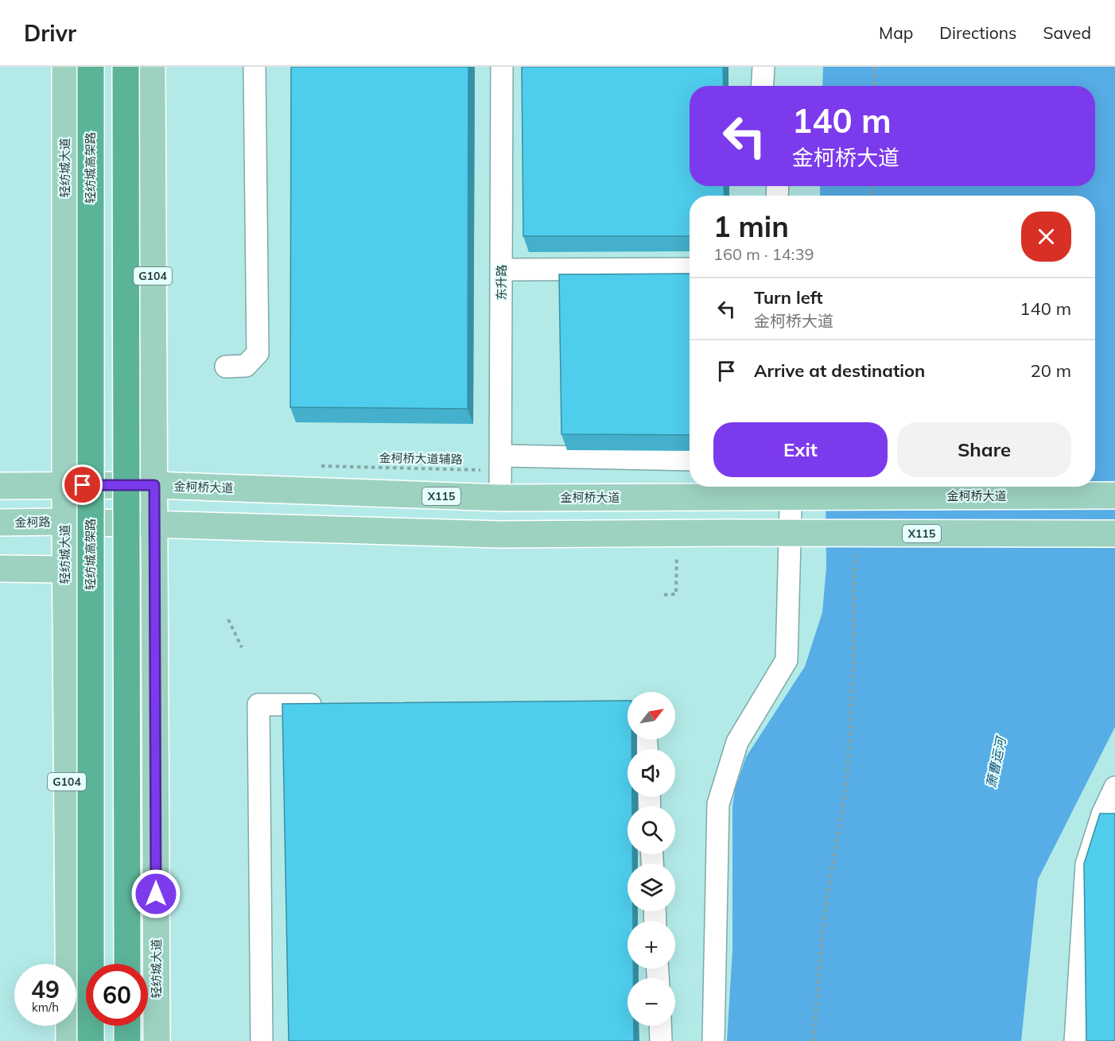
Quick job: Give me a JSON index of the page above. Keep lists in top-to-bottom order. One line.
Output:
{"streets":{"highway":["轻纺城高架路"],"main road":["轻纺城大道","G104","金柯桥大道","X115","金柯路"],"lane":["东升路"],"path":["金柯桥大道辅路"]},"crossings":[["轻纺城大道","金柯桥大道"],["轻纺城大道","X115"],["轻纺城大道","金柯路"],["东升路","金柯桥大道辅路"],["东升路","金柯桥大道"],["X115","金柯路"]],"water":["萧曹运河"],"north":"top right","page":{"header":"Drivr","nav":["Map","Directions","Saved"],"turn":["140 m","金柯桥大道"],"heading":["1 min","160 m · 14:39"],"list":[{"name":"Turn left","note":"金柯桥大道","value":"140 m"},{"name":"Arrive at destination","value":"20 m"}],"buttons":["Exit","Share"],"map_buttons":["+","−"],"speed":"49 km/h","limit":"60"}}
